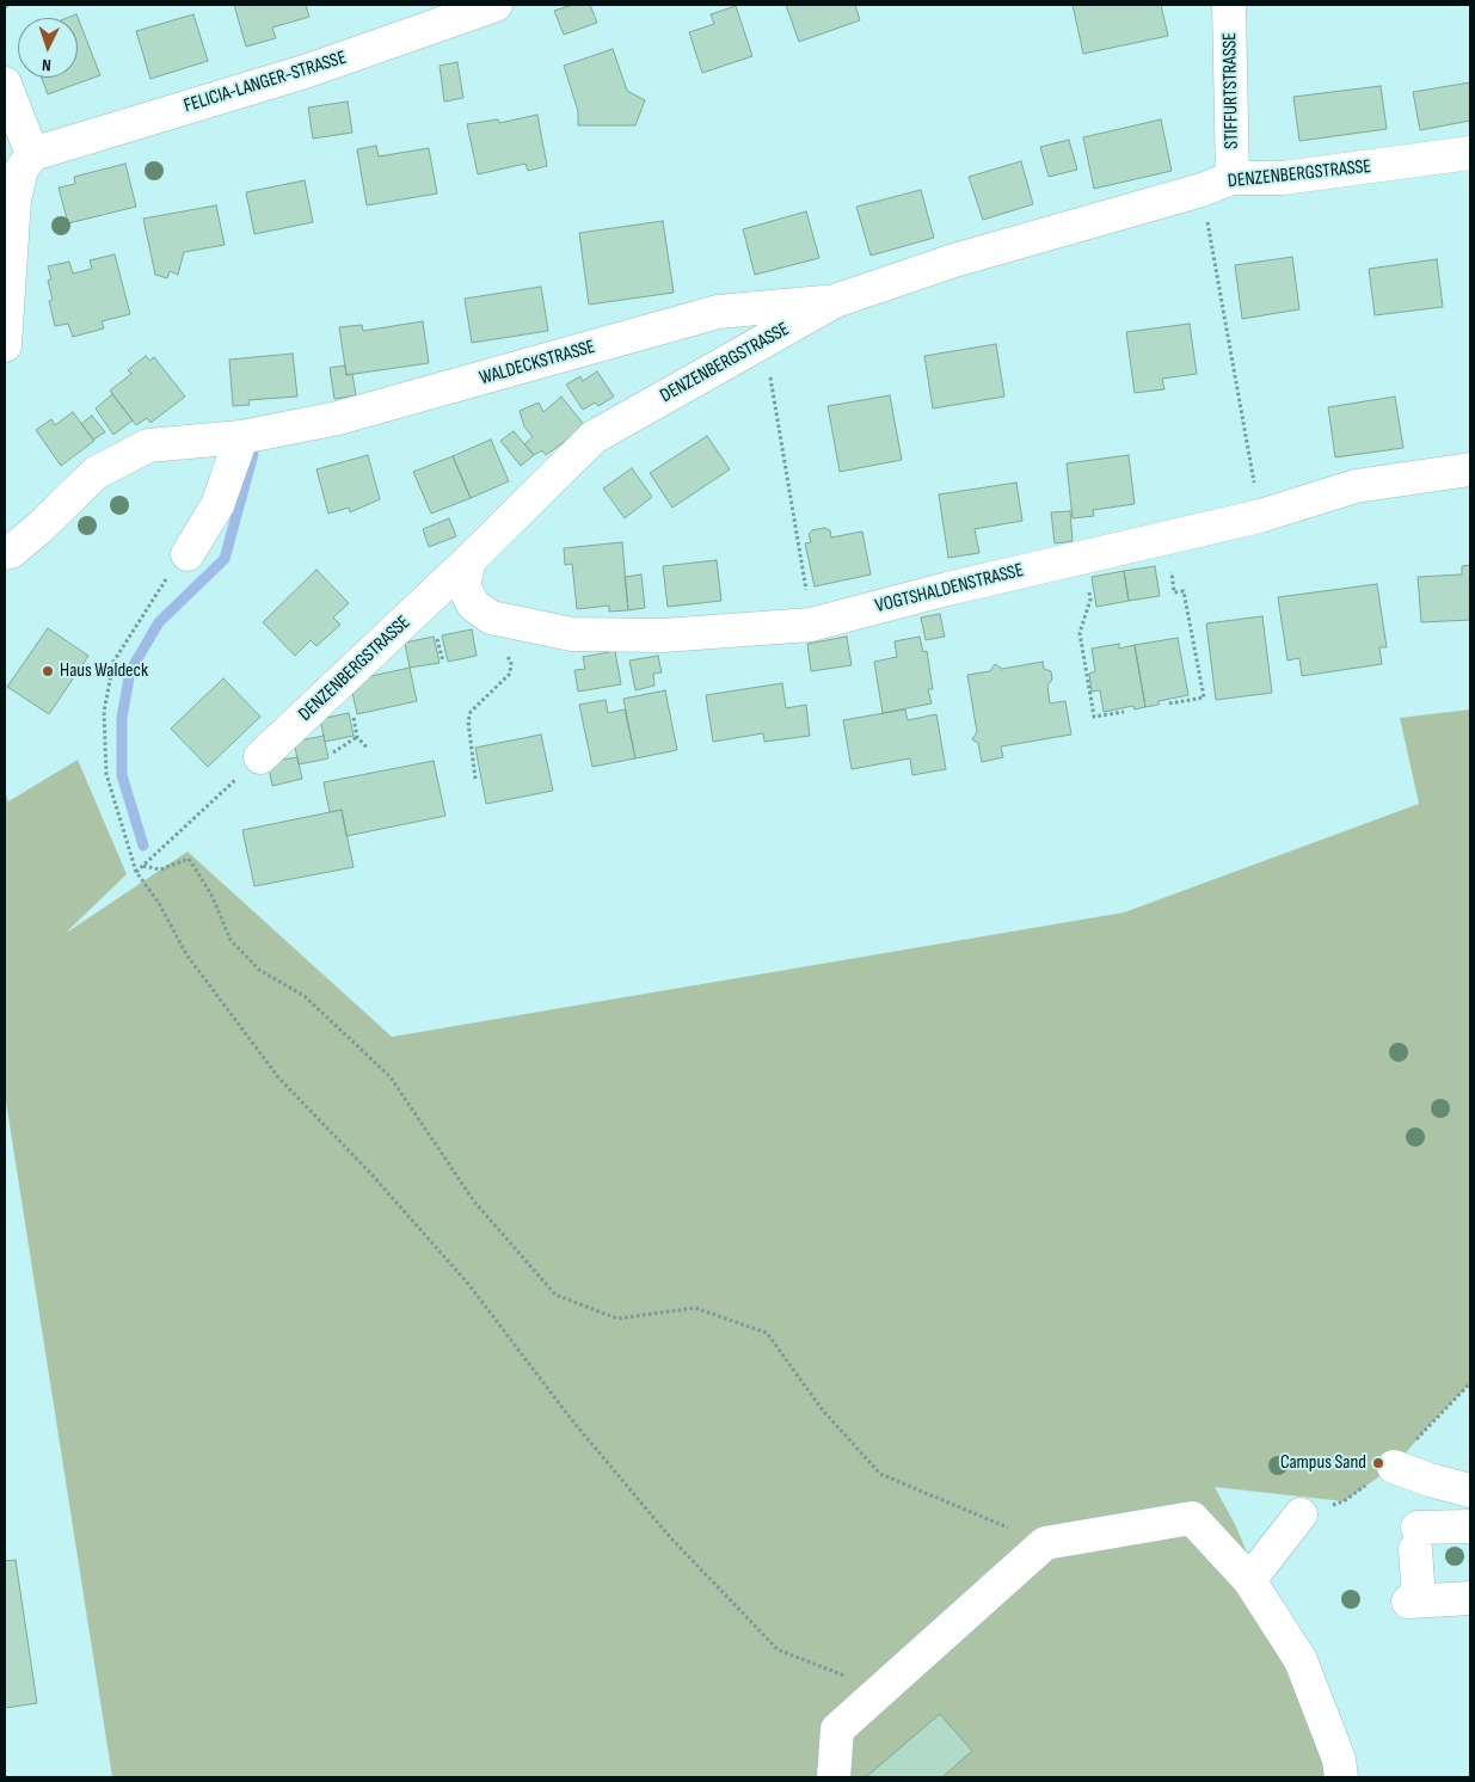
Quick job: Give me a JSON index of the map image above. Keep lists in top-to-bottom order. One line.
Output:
{"streets":{"street":["FELICIA-LANGER-STRASSE","STIFFURTSTRASSE","DENZENBERGSTRASSE","WALDECKSTRASSE","VOGTSHALDENSTRASSE"]},"crossings":[["STIFFURTSTRASSE","DENZENBERGSTRASSE"],["DENZENBERGSTRASSE","WALDECKSTRASSE"],["DENZENBERGSTRASSE","VOGTSHALDENSTRASSE"]],"places":["Haus Waldeck","Campus Sand"],"north":"bottom"}
